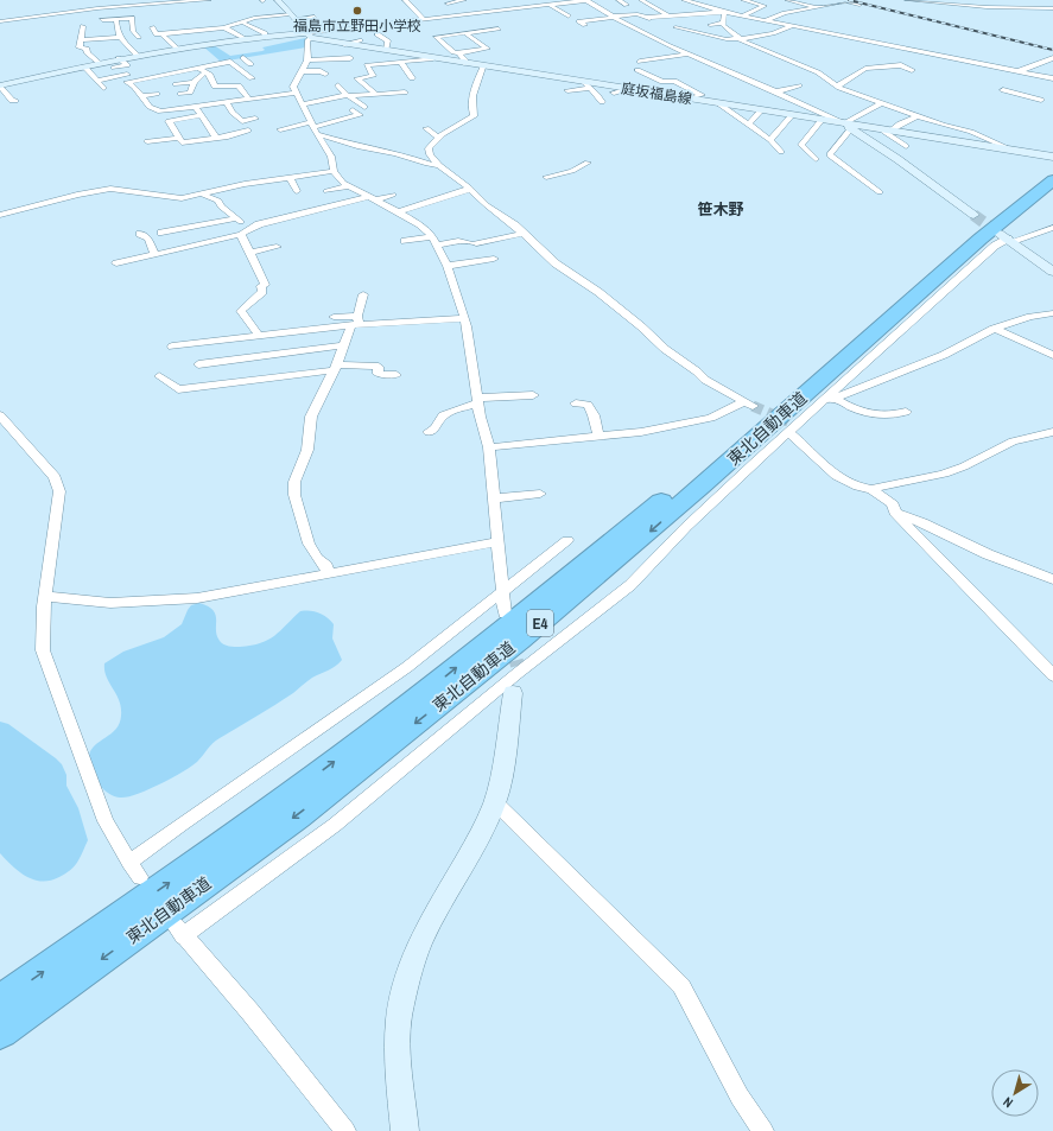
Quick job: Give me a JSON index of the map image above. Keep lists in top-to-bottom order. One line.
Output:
{"streets":{"highway":["東北自動車道","E4"],"main road":["庭坂福島線"]},"districts":["笹木野"],"places":["福島市立野田小学校"],"north":"bottom left"}
